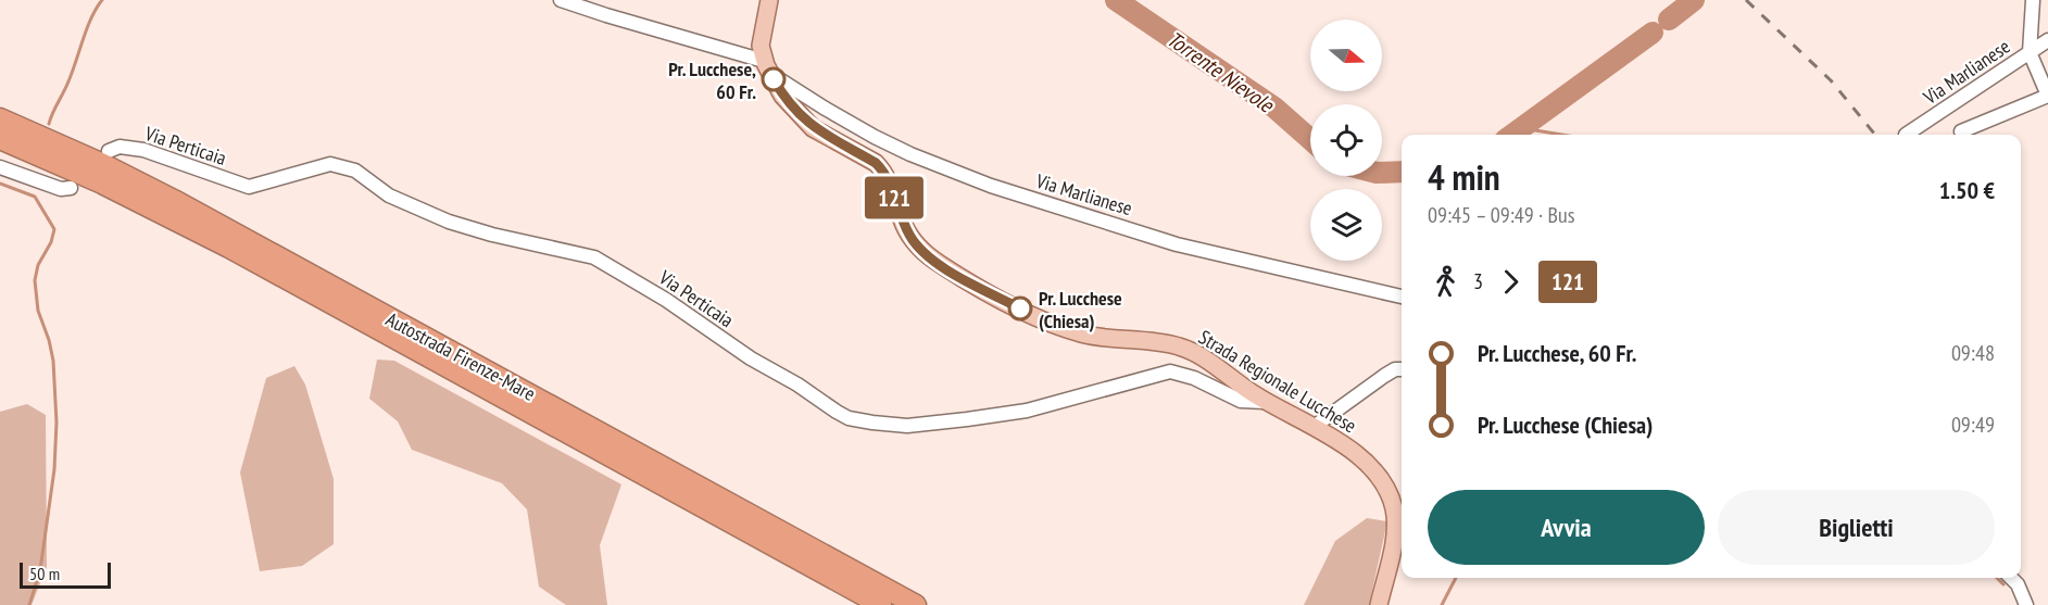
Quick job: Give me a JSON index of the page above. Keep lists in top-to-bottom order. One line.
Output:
{"streets":{"highway":["Autostrada Firenze-Mare"],"main road":["Strada Regionale Lucchese"],"street":["Via Marlianese","Via Perticaia"]},"crossings":[["Via Marlianese","Strada Regionale Lucchese"],["Via Perticaia","Strada Regionale Lucchese"]],"water":["Torrente Nievole"],"places":["Pr. Lucchese, 60 Fr.","Pr. Lucchese (Chiesa)"],"lines":["bus line 121"],"scale_bar":"50 m","north":"right","page":{"on_map":"121","heading":["4 min","09:45 – 09:49 · Bus","1.50 €"],"legs":["3","121"],"list":[{"name":"Pr. Lucchese, 60 Fr.","value":"09:48"},{"name":"Pr. Lucchese (Chiesa)","value":"09:49"}],"buttons":["Avvia","Biglietti"],"scale":"50 m"}}
